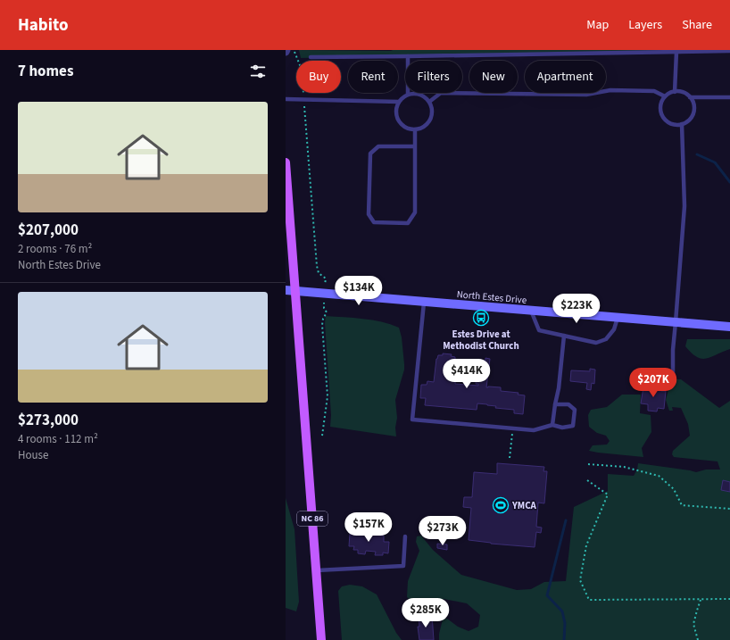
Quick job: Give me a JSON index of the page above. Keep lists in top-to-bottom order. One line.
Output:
{"streets":{"main road":["North Estes Drive","NC 86"]},"crossings":[["North Estes Drive","NC 86"]],"places":{"bus stop":["Estes Drive at Methodist Church"],"sports":["YMCA"]},"page":{"header":"Habito","nav":["Map","Layers","Share"],"heading":"7 homes","chip":["Buy","Rent","Filters","New","Apartment"],"list":[{"name":"$207,000","note":"2 rooms · 76 m² · North Estes Drive"},{"name":"$273,000","note":"4 rooms · 112 m² · House"}],"price":["$134K","$223K","$414K","$207K","$157K","$273K","$285K"]}}
